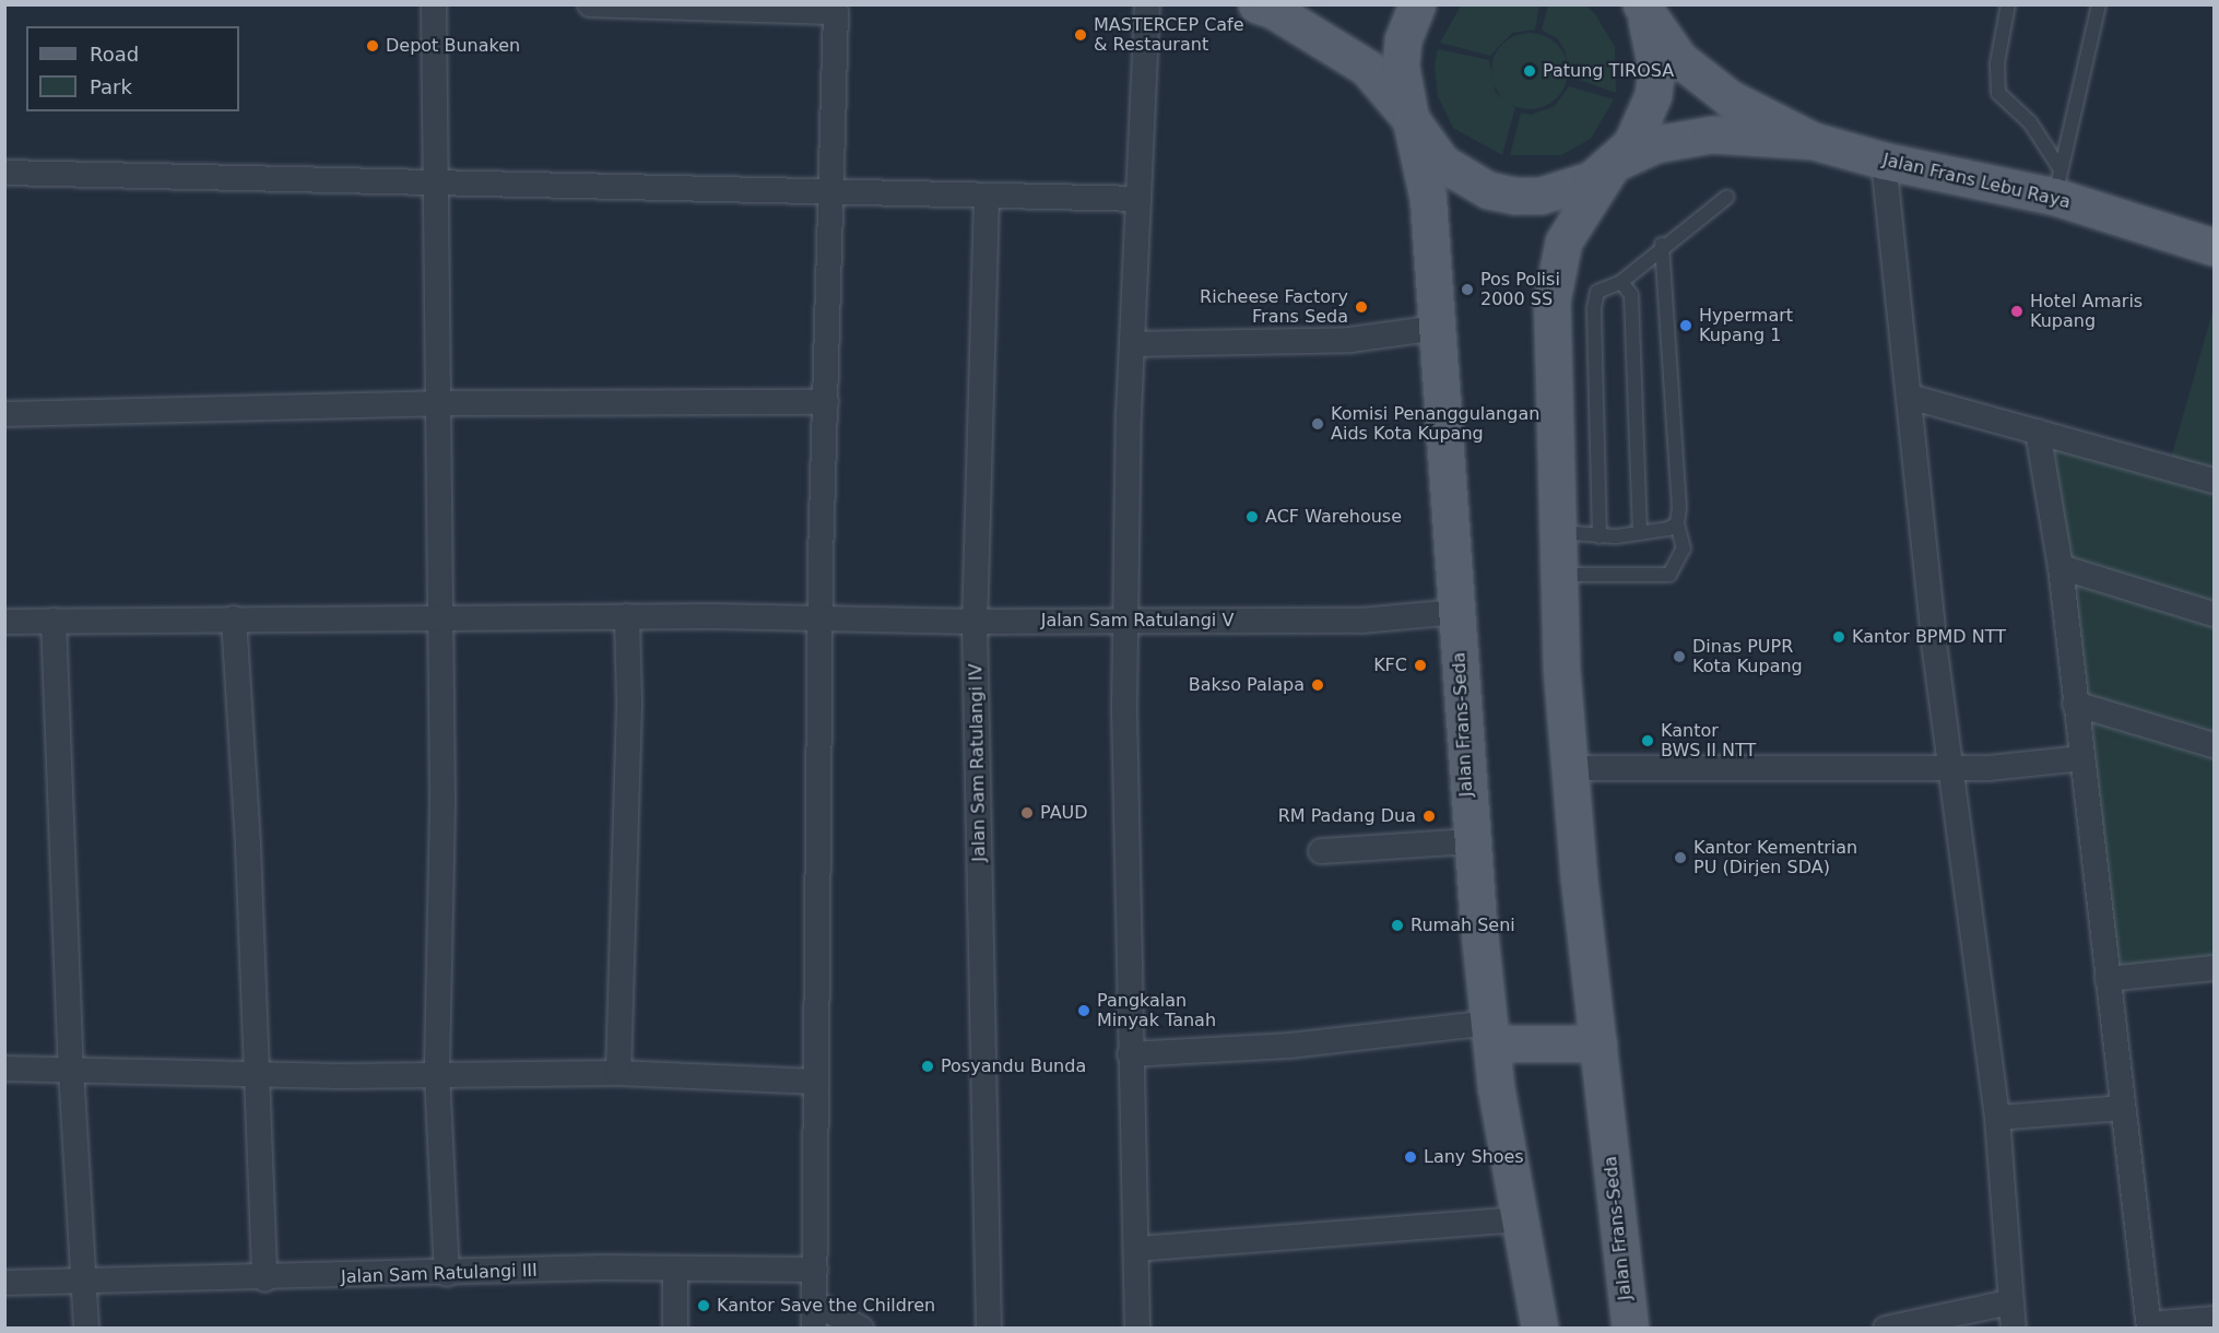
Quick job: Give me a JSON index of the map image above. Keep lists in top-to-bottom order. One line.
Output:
{"streets":{"main road":["Jalan Frans Lebu Raya","Jalan Frans-Seda"],"street":["Jalan Sam Ratulangi V","Jalan Sam Ratulangi IV","Jalan Sam Ratulangi III"]},"crossings":[["Jalan Frans Lebu Raya","Jalan Frans-Seda"],["Jalan Sam Ratulangi V","Jalan Frans-Seda"],["Jalan Sam Ratulangi V","Jalan Sam Ratulangi IV"]],"places":["MASTERCEP Cafe & Restaurant","Depot Bunaken","Patung TIROSA","Pos Polisi 2000 SS","Richeese Factory Frans Seda","Hotel Amaris Kupang","Hypermart Kupang 1","Komisi Penanggulangan Aids Kota Kupang","ACF Warehouse","Kantor BPMD NTT","Dinas PUPR Kota Kupang","KFC","Bakso Palapa","Kantor BWS II NTT","PAUD","RM Padang Dua","Kantor Kementrian PU (Dirjen SDA)","Rumah Seni","Pangkalan Minyak Tanah","Posyandu Bunda","Lany Shoes","Kantor Save the Children"],"legend":["Road","Park"]}
